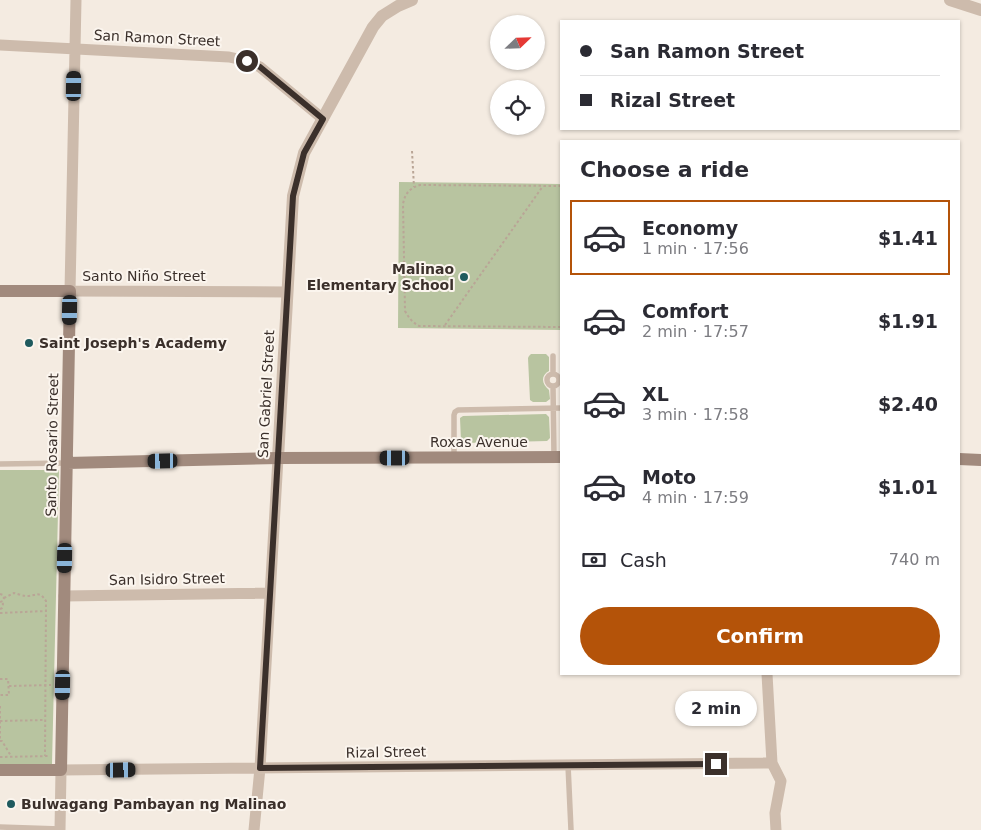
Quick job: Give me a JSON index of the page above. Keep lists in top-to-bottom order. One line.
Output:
{"streets":{"main road":["Santo Niño Street","Roxas Avenue","Santo Rosario Street","Rizal Street"],"street":["San Ramon Street","San Gabriel Street","San Isidro Street"]},"crossings":[["San Ramon Street","San Gabriel Street"],["San Ramon Street","Santo Rosario Street"],["Santo Niño Street","San Gabriel Street"],["Santo Niño Street","Santo Rosario Street"],["San Gabriel Street","Roxas Avenue"],["San Gabriel Street","San Isidro Street"],["San Gabriel Street","Rizal Street"],["Roxas Avenue","Santo Rosario Street"],["Santo Rosario Street","San Isidro Street"],["Santo Rosario Street","Rizal Street"]],"places":["Malinao Elementary School","Saint Joseph's Academy","Bulwagang Pambayan ng Malinao"],"north":"top right","page":{"banner":["San Ramon Street","Rizal Street"],"heading":"Choose a ride","list":[{"name":"Economy","note":"1 min · 17:56","value":"$1.41"},{"name":"Comfort","note":"2 min · 17:57","value":"$1.91"},{"name":"XL","note":"3 min · 17:58","value":"$2.40"},{"name":"Moto","note":"4 min · 17:59","value":"$1.01"}],"pay":["Cash","740 m"],"buttons":"Confirm","bubble":"2 min"}}
